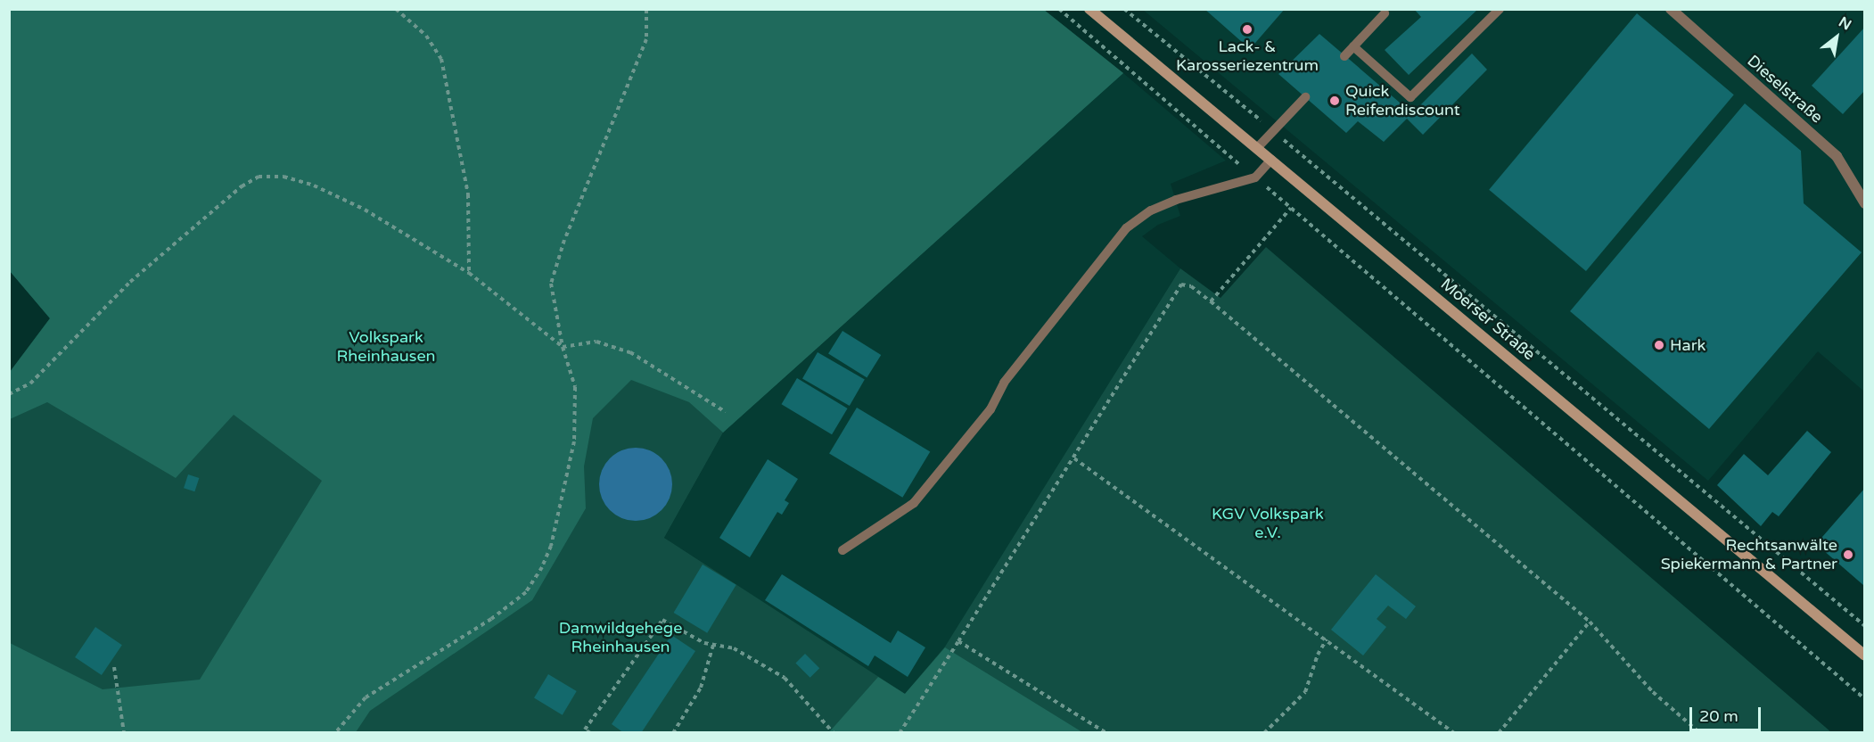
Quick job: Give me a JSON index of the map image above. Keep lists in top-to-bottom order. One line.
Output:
{"streets":{"main road":["Moerser Straße"],"street":["Dieselstraße"]},"parks":["Volkspark Rheinhausen","KGV Volkspark e.V.","Damwildgehege Rheinhausen"],"places":["Lack- & Karosseriezentrum","Quick Reifendiscount","Hark","Rechtsanwälte Spiekermann & Partner"],"scale_bar":"20 m","north":"top right"}
